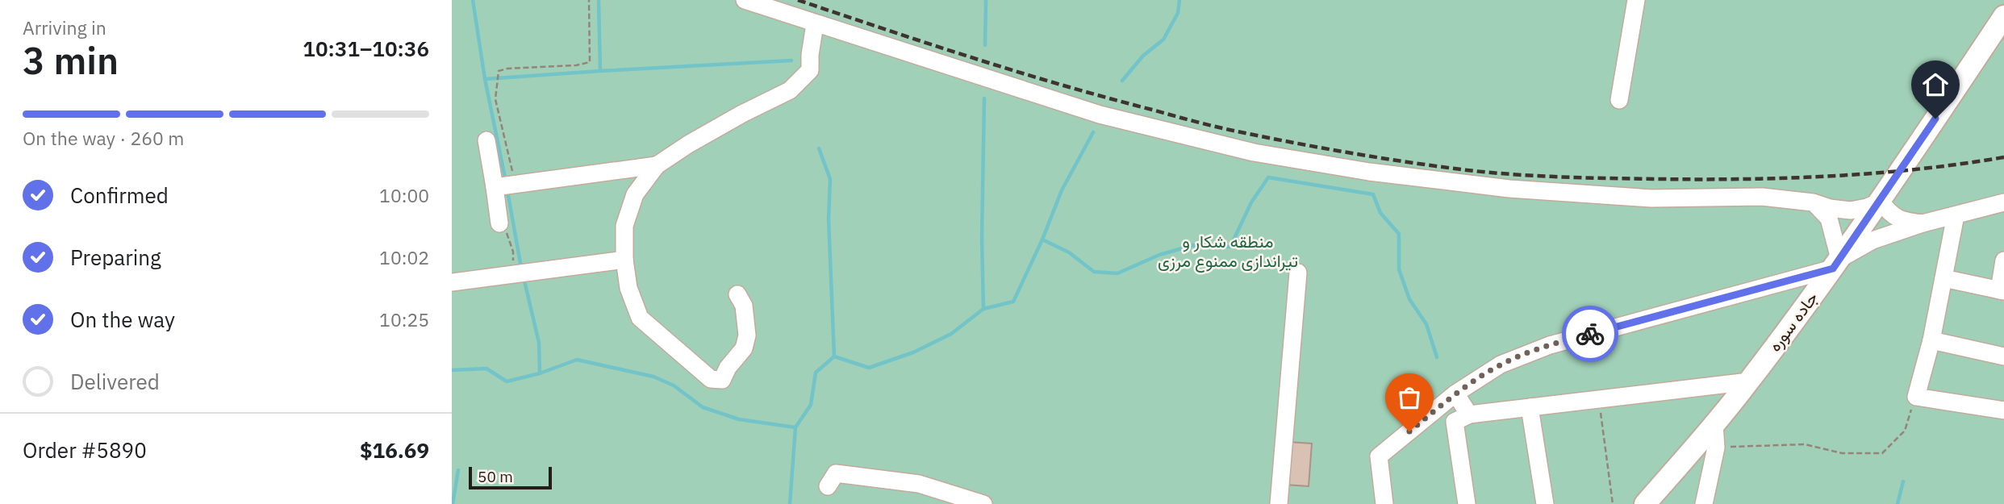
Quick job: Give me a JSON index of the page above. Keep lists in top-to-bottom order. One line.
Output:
{"streets":{"main road":["جاده سوره"]},"parks":["منطقه شکار و تیراندازی ممنوع مرزی"],"scale_bar":"50 m","page":{"heading":["3 min","Arriving in","10:31–10:36"],"panel":["Order #5890","$16.69"],"bar":"On the way · 260 m","list":[["Confirmed","10:00"],["Preparing","10:02"],["On the way","10:25"],"Delivered"],"scale":"50 m"}}
